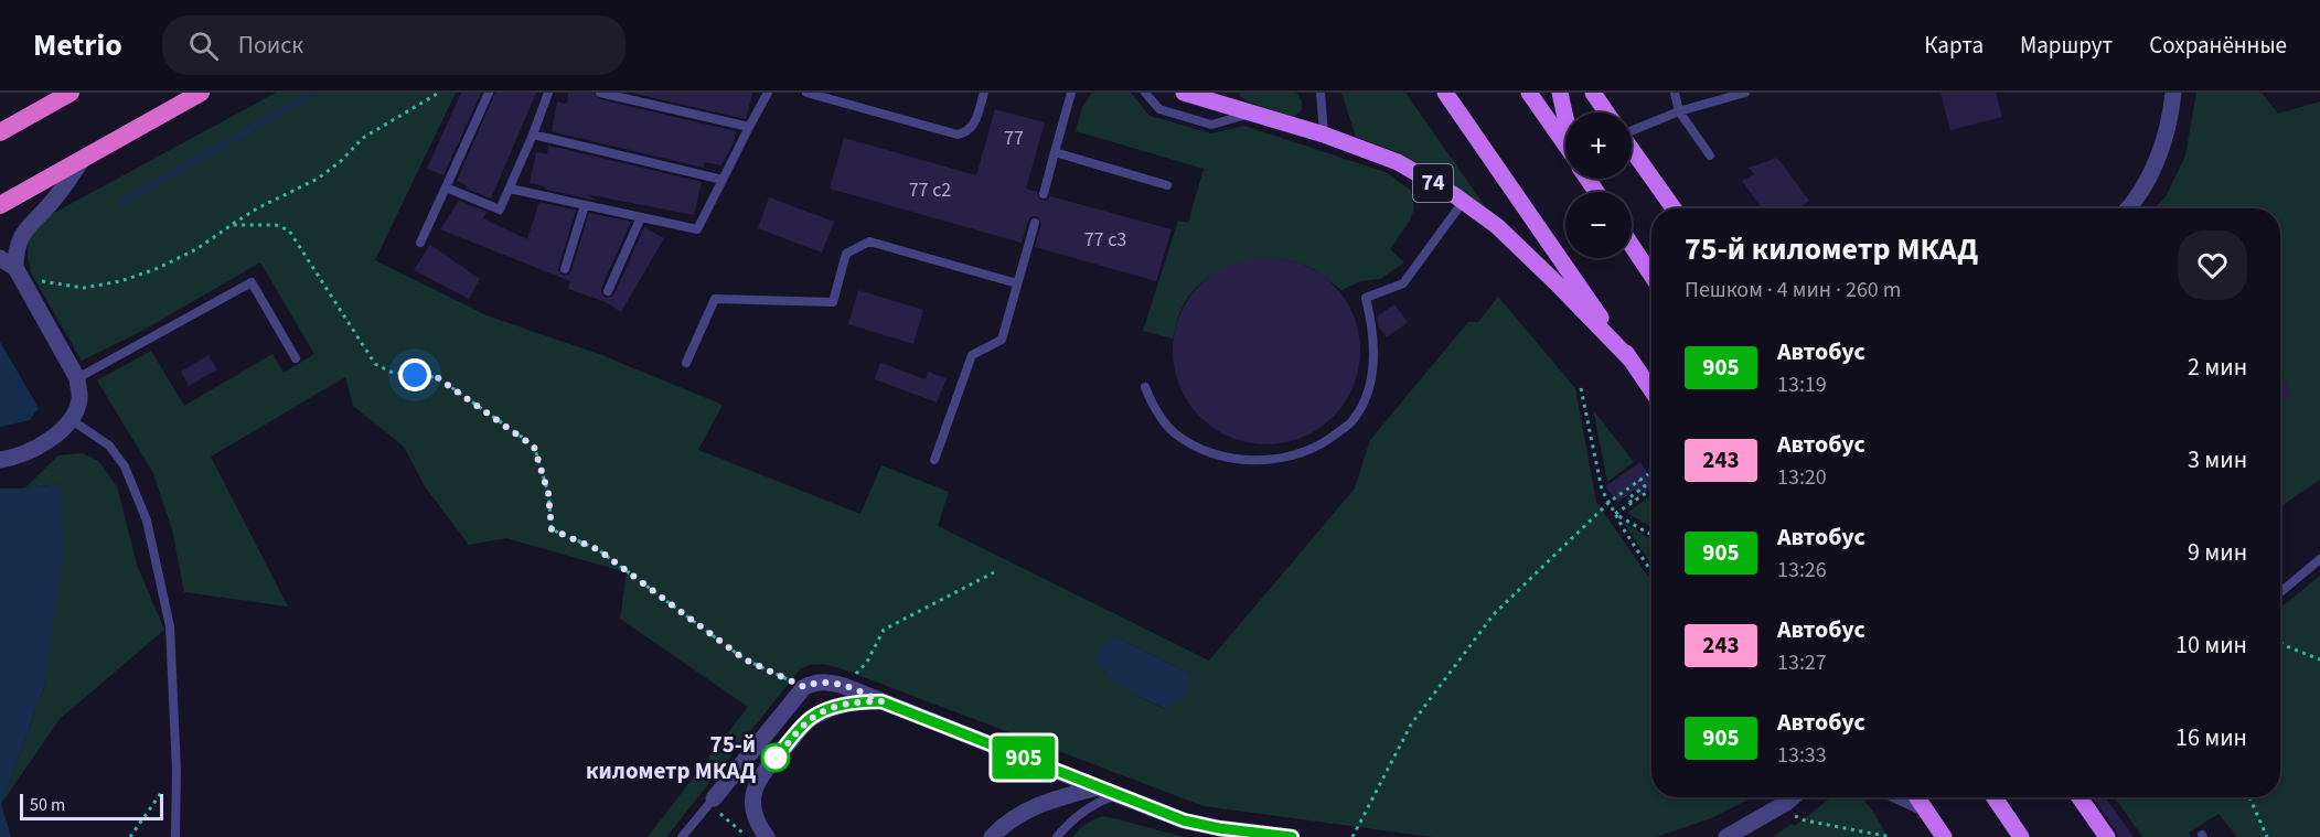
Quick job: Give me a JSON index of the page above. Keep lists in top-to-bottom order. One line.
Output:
{"streets":{"main road":["74"]},"places":["75-й километр МКАД"],"lines":["bus line 905"],"house_numbers":["77","77 с2","77 с3"],"scale_bar":"50 m","page":{"header":"Metrio","search":"Поиск","nav":["Карта","Маршрут","Сохранённые"],"on_map":"905","map_buttons":["+","−"],"heading":["75-й километр МКАД","Пешком · 4 мин · 260 m"],"list":[{"mark":"905","name":"Автобус","note":"13:19","value":"2 мин"},{"mark":"243","name":"Автобус","note":"13:20","value":"3 мин"},{"mark":"905","name":"Автобус","note":"13:26","value":"9 мин"},{"mark":"243","name":"Автобус","note":"13:27","value":"10 мин"},{"mark":"905","name":"Автобус","note":"13:33","value":"16 мин"}],"scale":"50 m"}}
